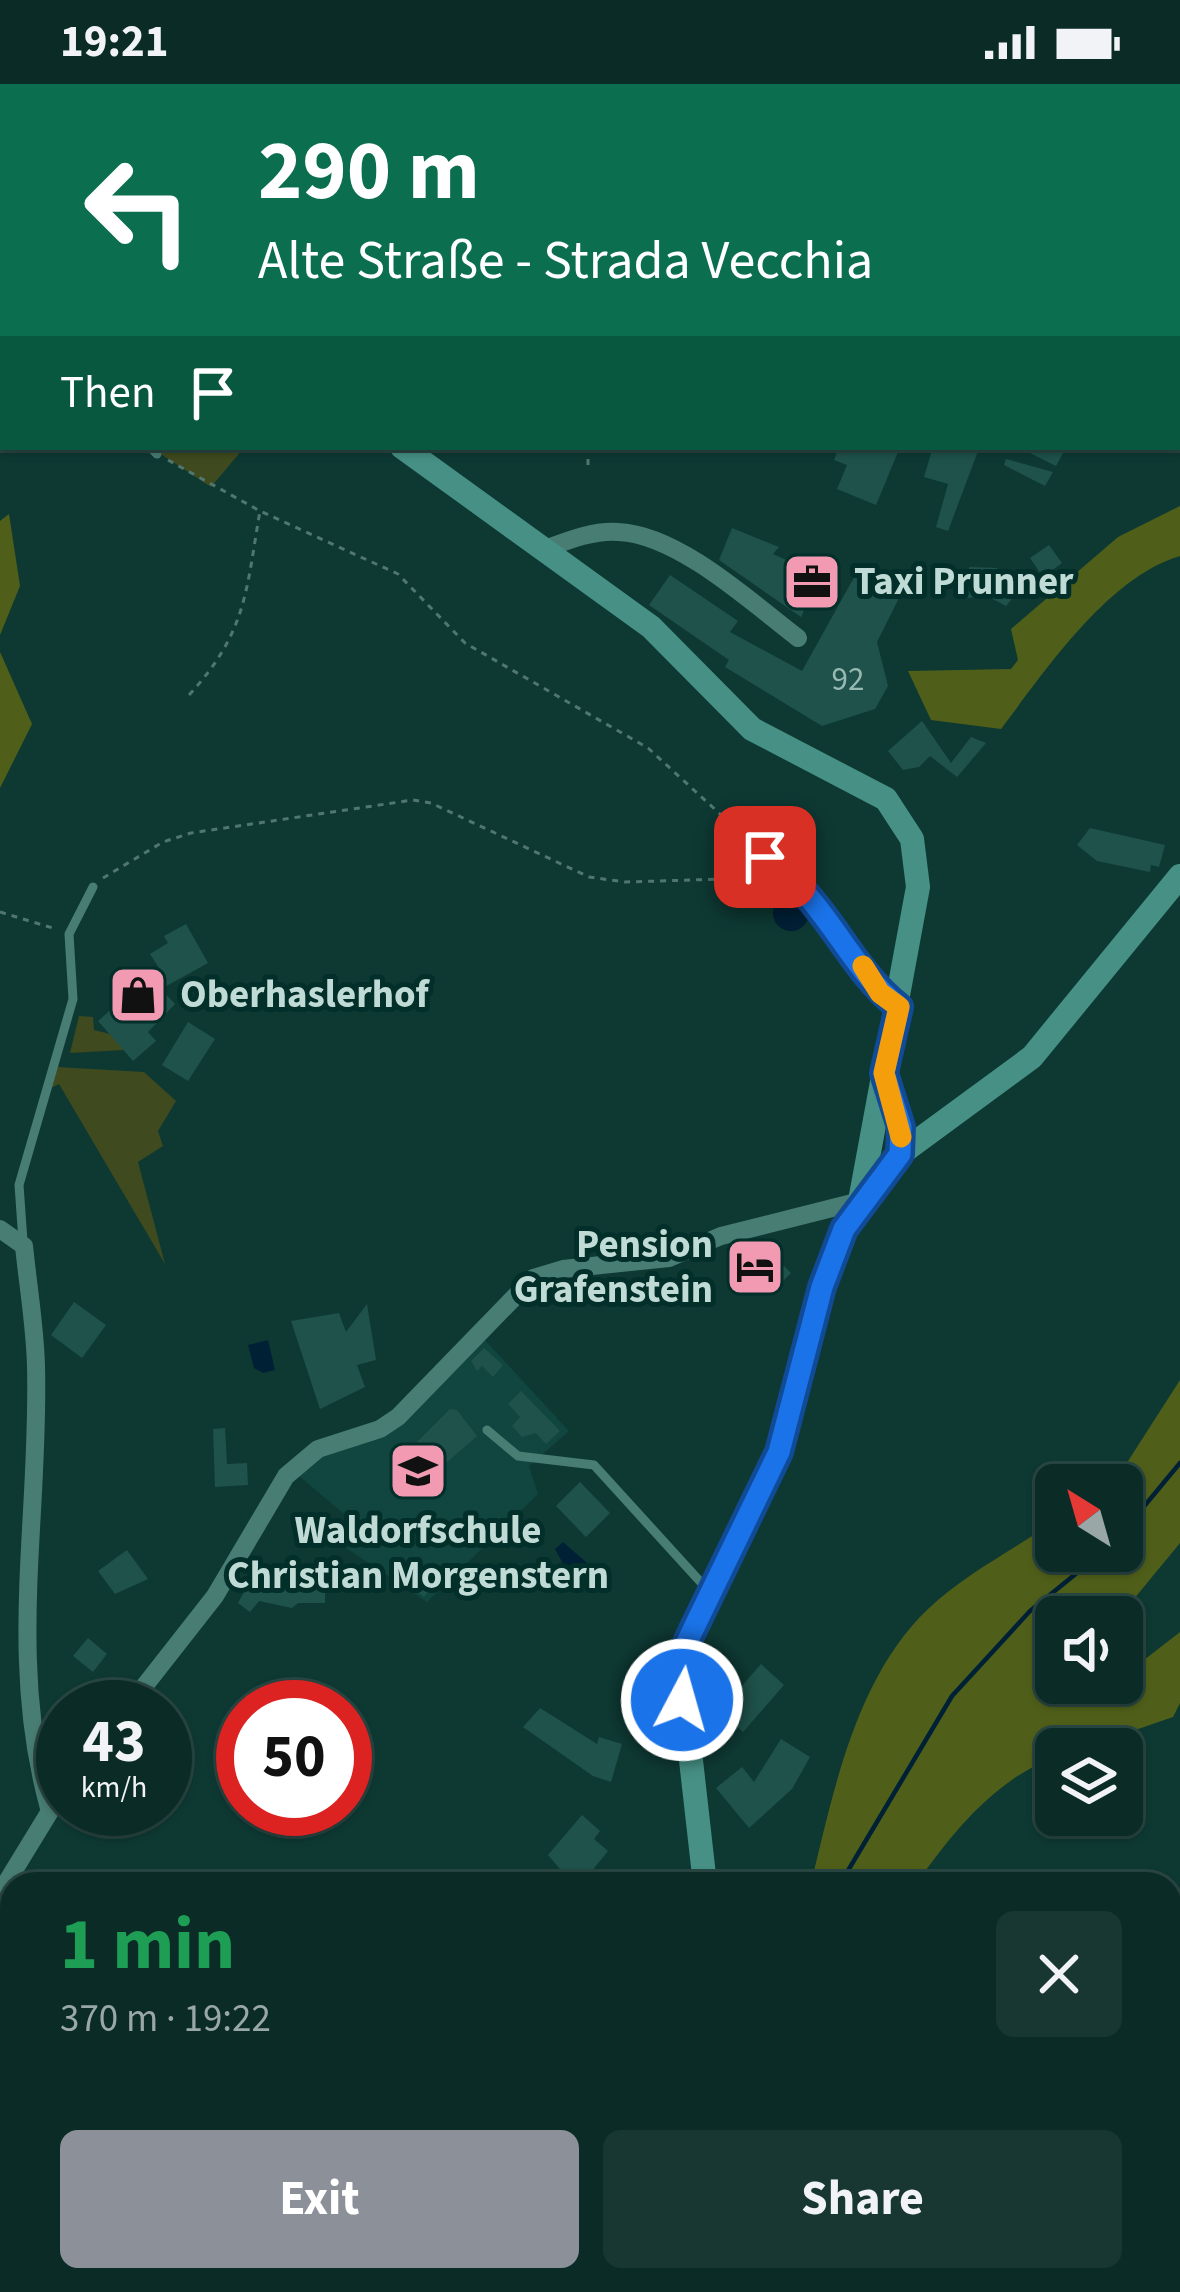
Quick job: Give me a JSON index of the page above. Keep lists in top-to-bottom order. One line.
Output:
{"places":{"office":["Taxi Prunner"],"shop":["Oberhaslerhof"],"hotel":["Pension Grafenstein"],"school or university":["Waldorfschule Christian Morgenstern"]},"house_numbers":["92"],"north":"top left","page":{"status":"19:21","turn":["290 m","Alte Straße - Strada Vecchia"],"then":"Then","speed":"43 km/h","limit":"50","heading":["1 min","370 m · 19:22"],"buttons":["Exit","Share"]}}
